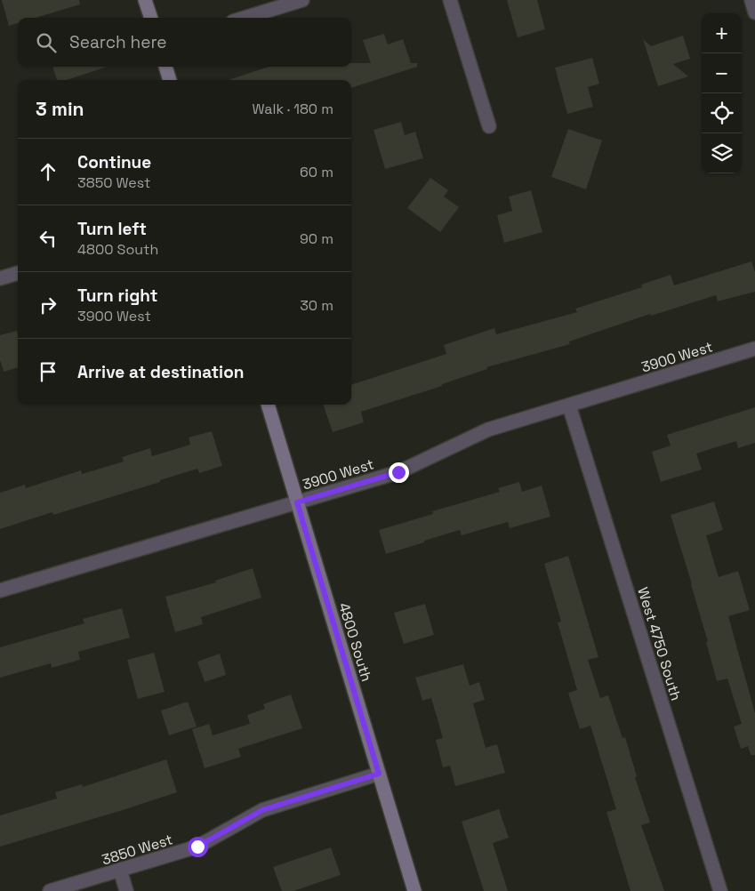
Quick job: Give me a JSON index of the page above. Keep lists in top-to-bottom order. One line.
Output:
{"streets":{"street":["3900 West","4800 South","West 4750 South","3850 West"]},"crossings":[["3900 West","4800 South"],["3900 West","West 4750 South"],["4800 South","3850 West"]],"page":{"map_buttons":["+","−"],"search":"Search here","heading":["3 min","Walk · 180 m"],"list":[["Continue","3850 West","60 m"],["Turn left","4800 South","90 m"],["Turn right","3900 West","30 m"],"Arrive at destination"]}}
